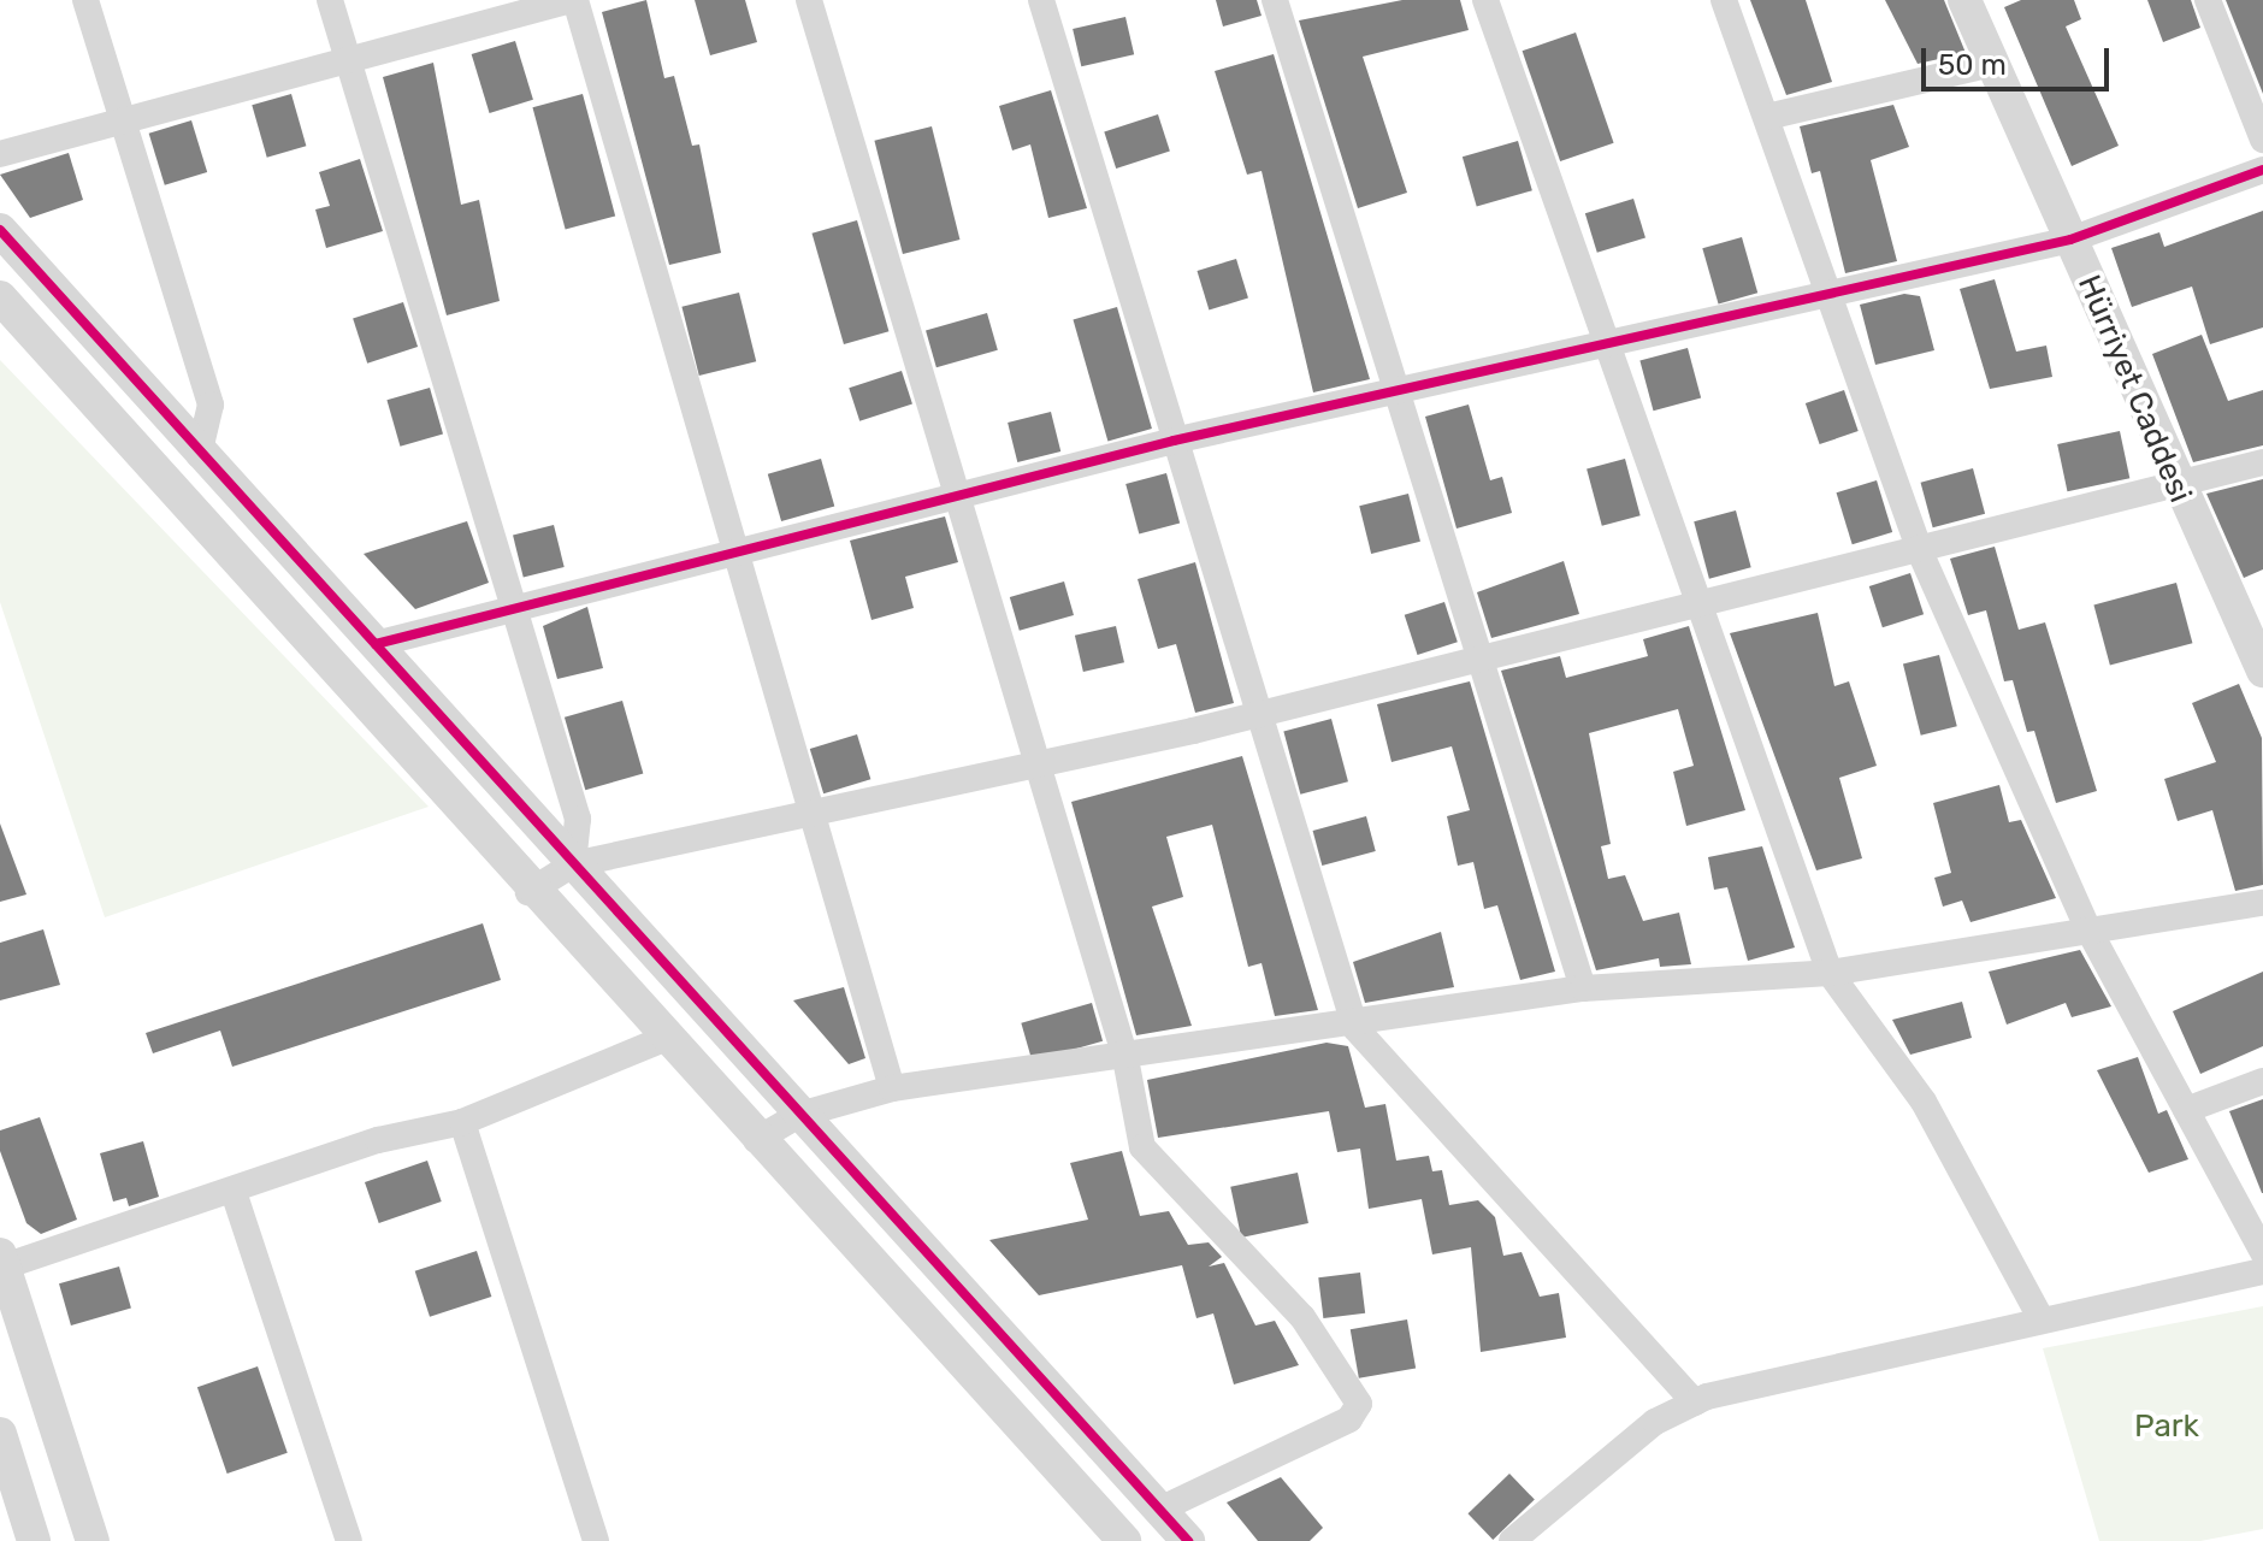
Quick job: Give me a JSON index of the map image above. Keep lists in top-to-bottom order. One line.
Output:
{"streets":{"street":["Hürriyet Caddesi"]},"parks":["Park"],"scale_bar":"50 m"}
